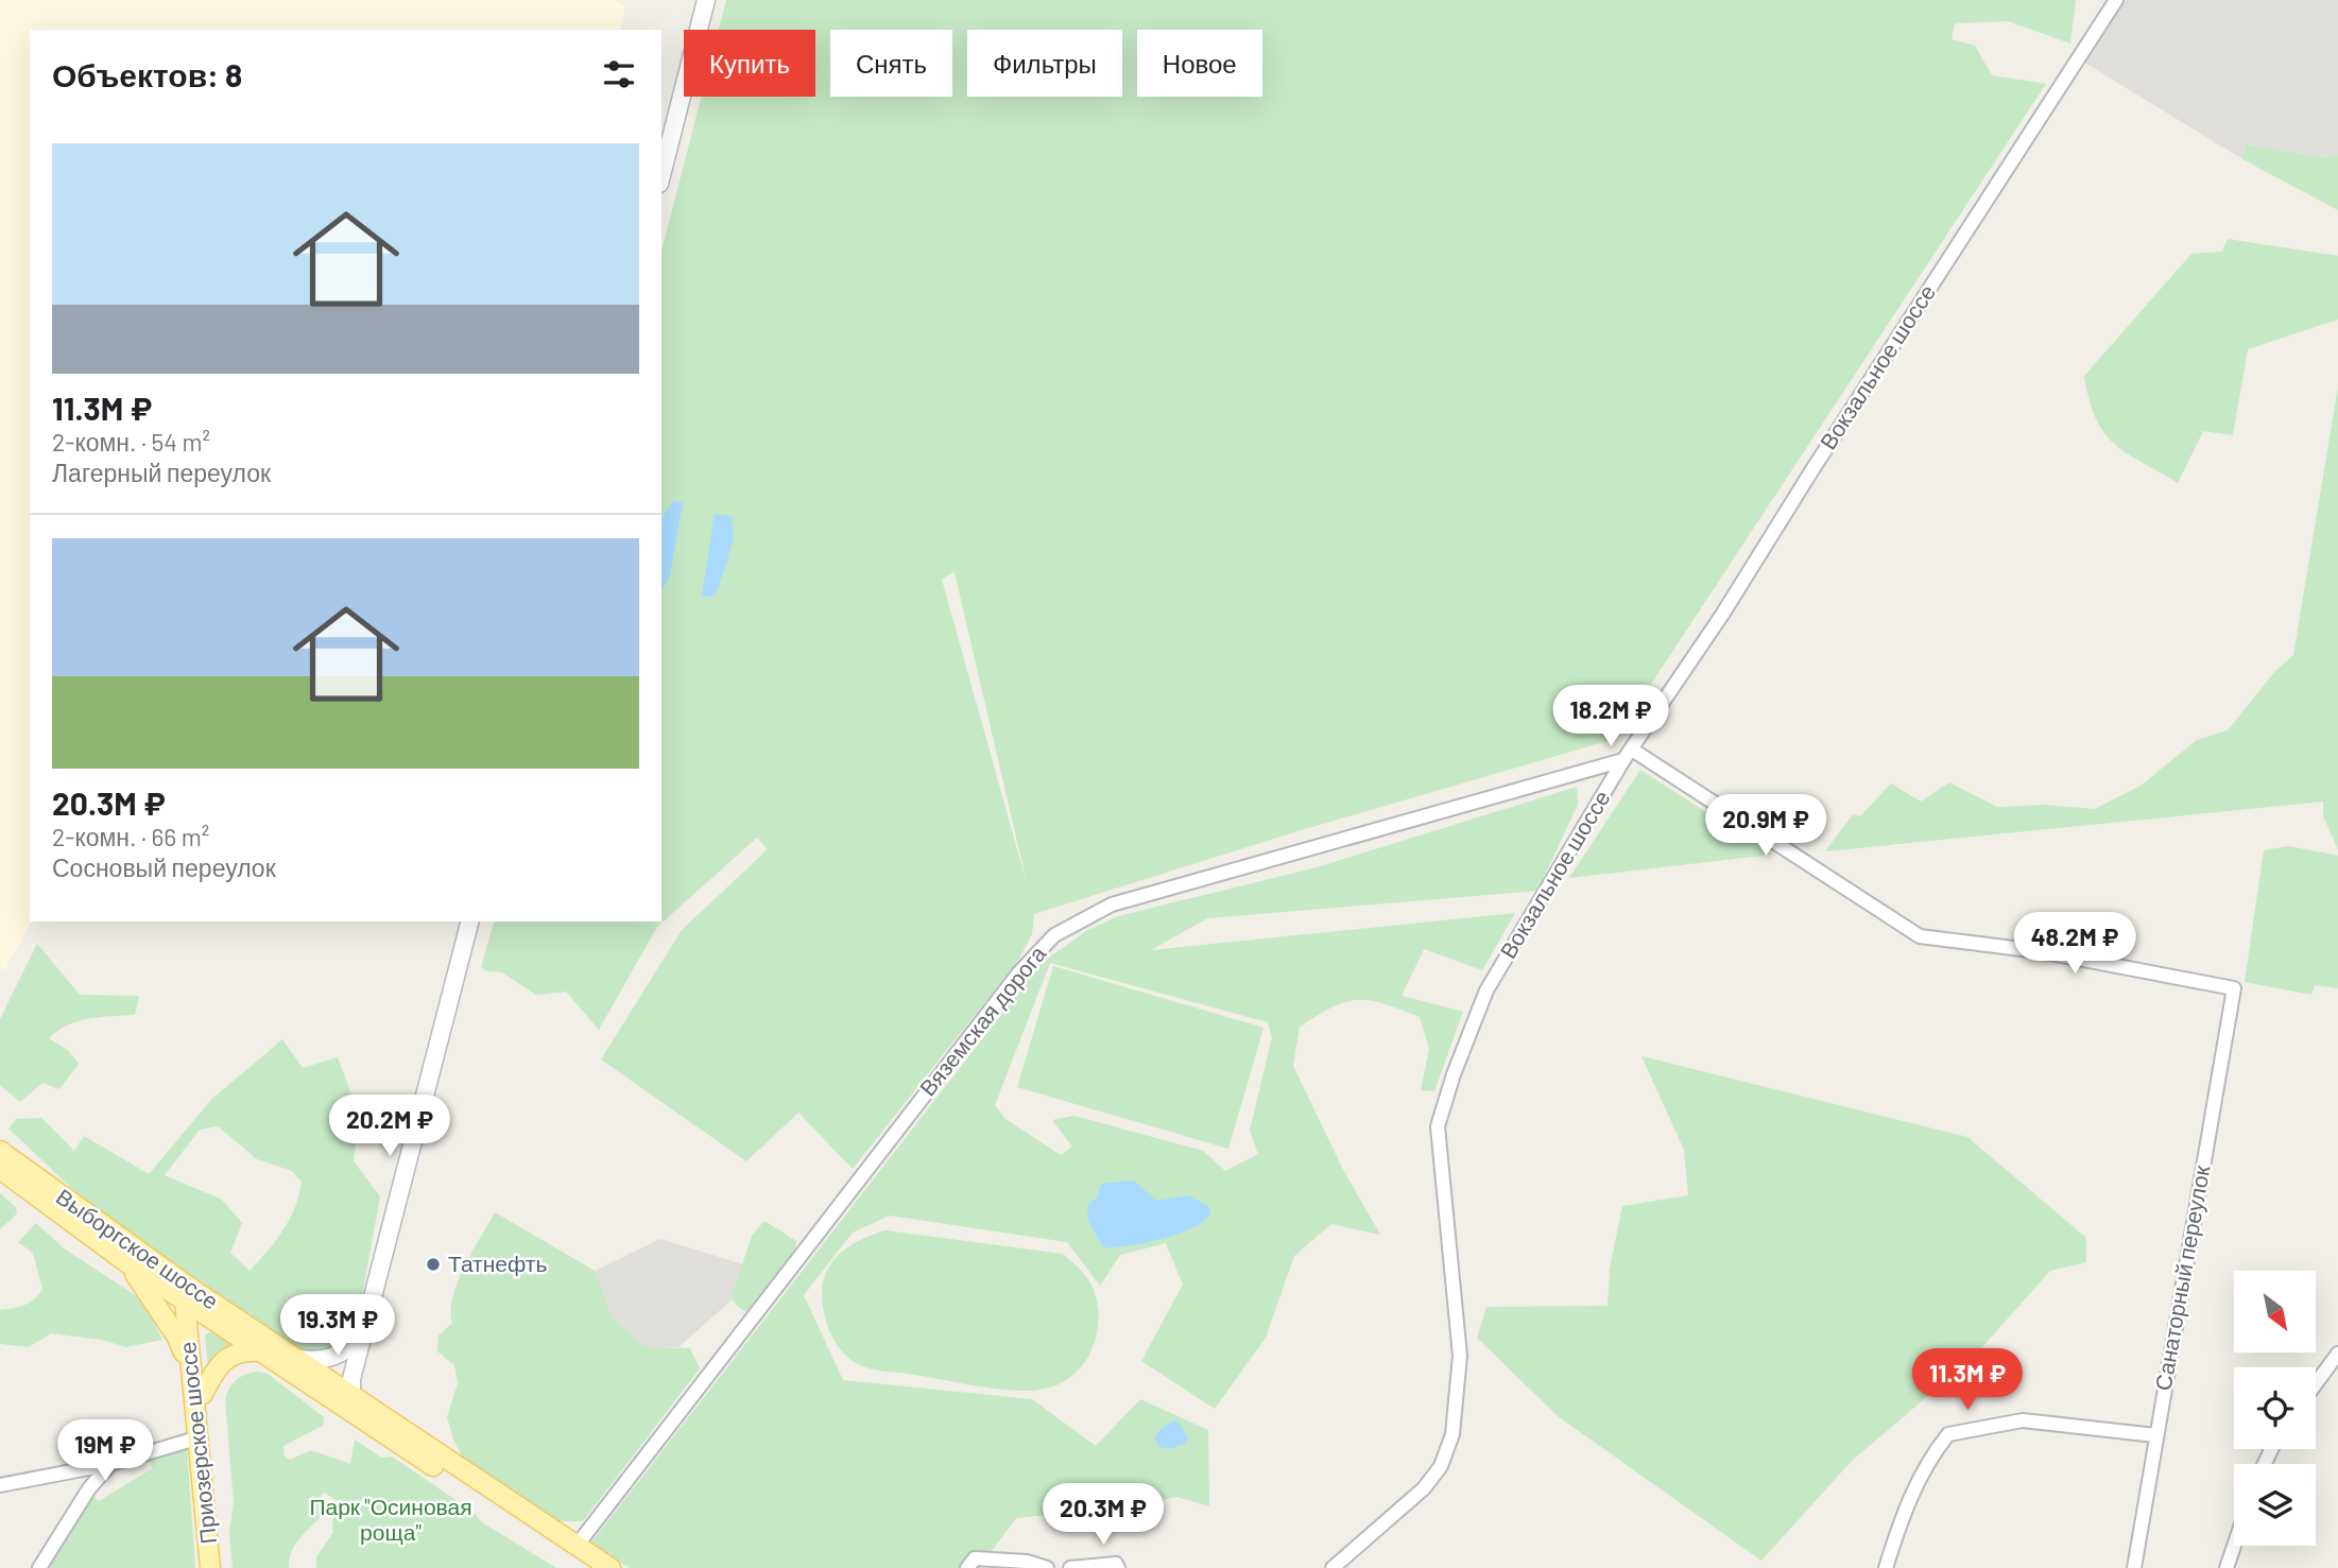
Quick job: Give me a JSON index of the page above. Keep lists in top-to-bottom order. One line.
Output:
{"streets":{"main road":["Выборгское шоссе","Приозерское шоссе"],"street":["Вокзальное шоссе","Вяземская дорога","Санаторный переулок"]},"crossings":[["Вокзальное шоссе","Вяземская дорога"],["Вокзальное шоссе","Санаторный переулок"],["Вяземская дорога","Выборгское шоссе"],["Вяземская дорога","Санаторный переулок"],["Выборгское шоссе","Приозерское шоссе"]],"parks":["Парк \"Осиновая роща\""],"places":["Татнефть"],"north":"bottom right","page":{"chip":["Купить","Снять","Фильтры","Новое"],"heading":"Объектов: 8","list":[{"name":"11.3M ₽","note":"2-комн. · 54 m² · Лагерный переулок"},{"name":"20.3M ₽","note":"2-комн. · 66 m² · Сосновый переулок"}],"price":["18.2M ₽","20.9M ₽","48.2M ₽","20.2M ₽","19.3M ₽","11.3M ₽","19M ₽","20.3M ₽"]}}
